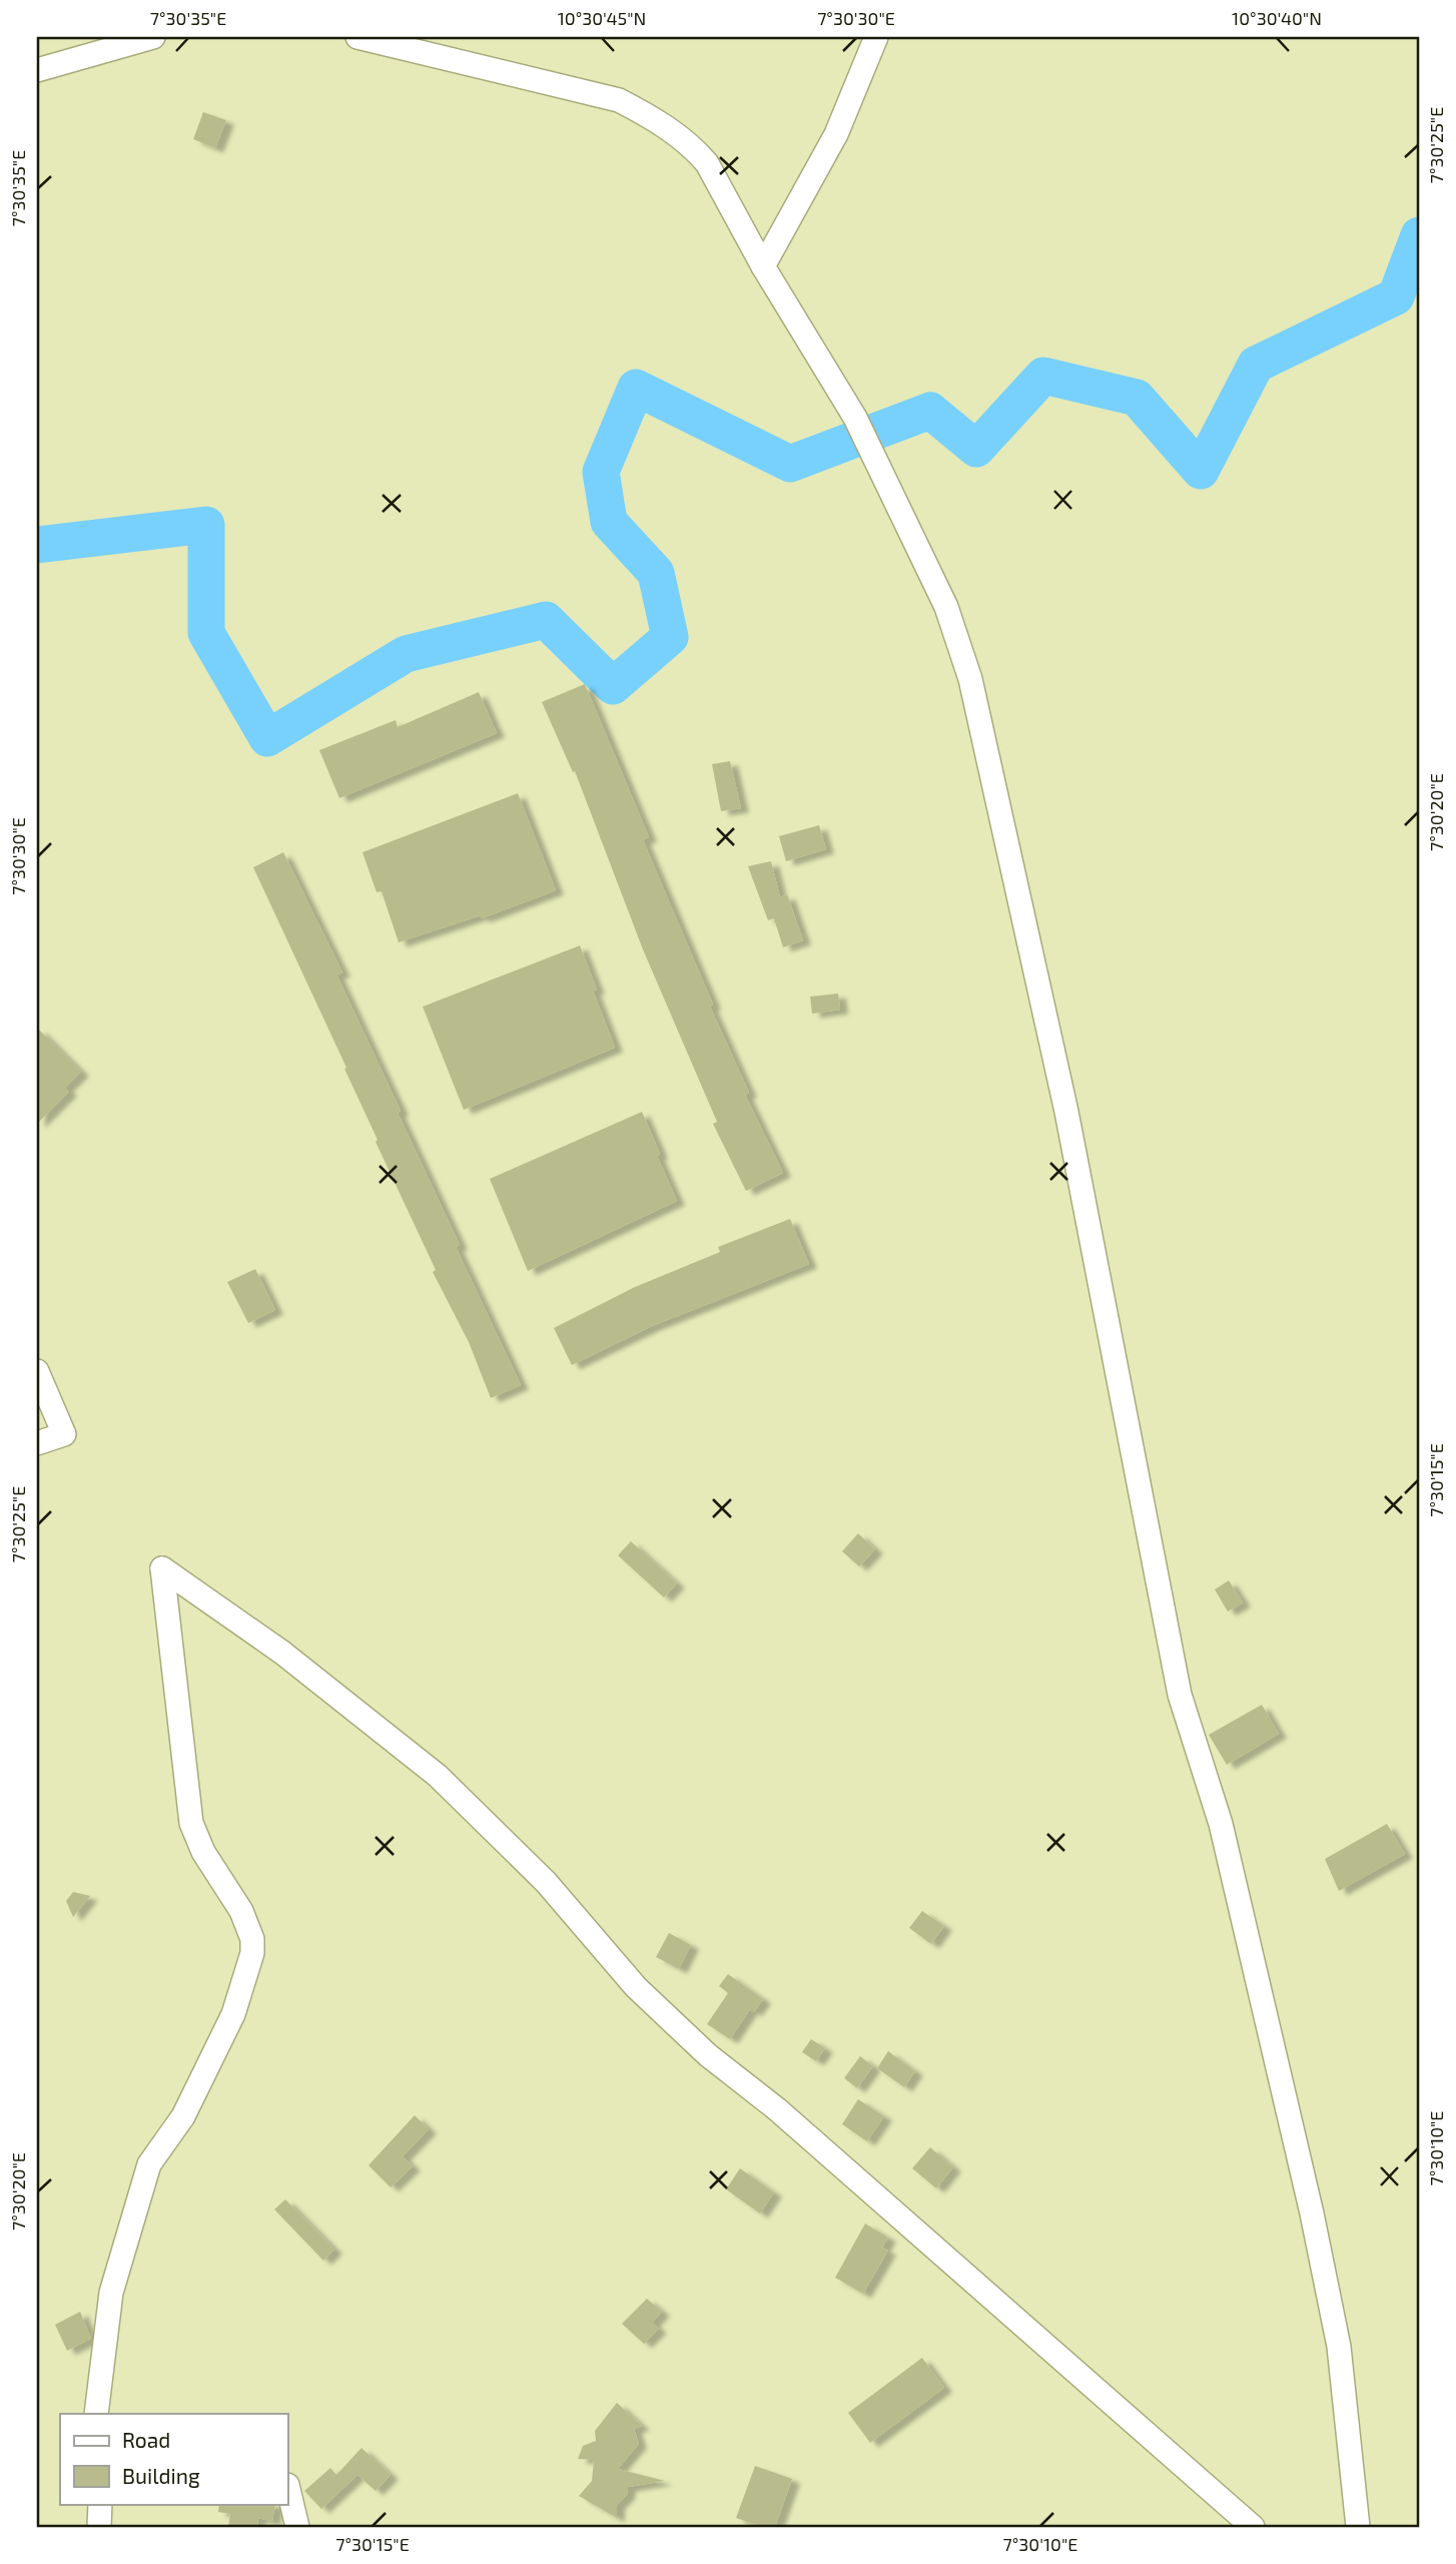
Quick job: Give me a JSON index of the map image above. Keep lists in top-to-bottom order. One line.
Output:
{"legend":["Road","Building"],"coordinates":["7°30'35\"E","10°30'45\"N","7°30'30\"E","10°30'40\"N","7°30'25\"E","7°30'20\"E","7°30'15\"E","7°30'10\"E"]}
